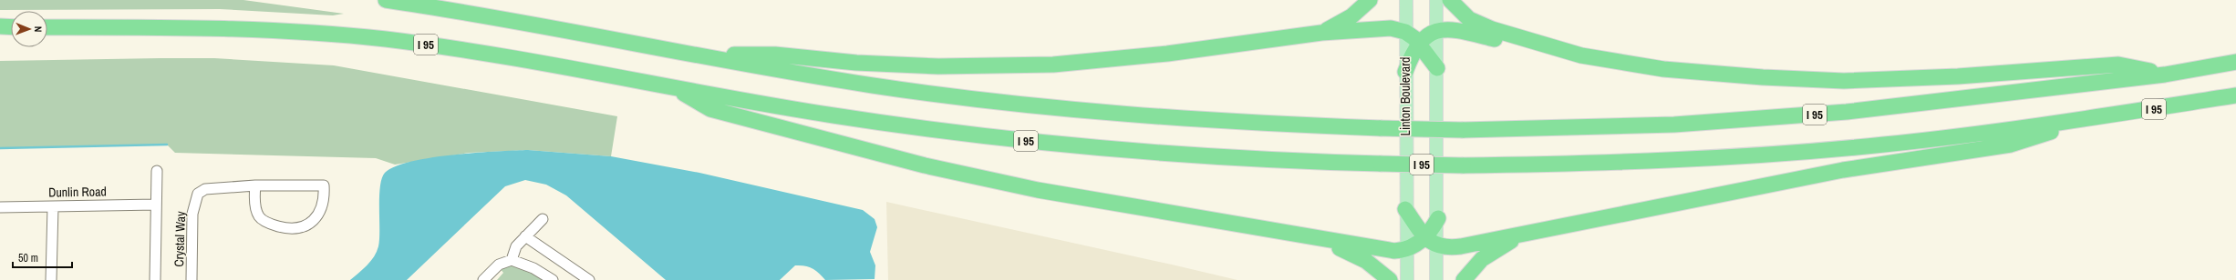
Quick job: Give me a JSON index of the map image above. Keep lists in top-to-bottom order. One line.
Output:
{"streets":{"highway":["I 95"],"main road":["Linton Boulevard"],"street":["Dunlin Road","Crystal Way"]},"scale_bar":"50 m","north":"right"}
